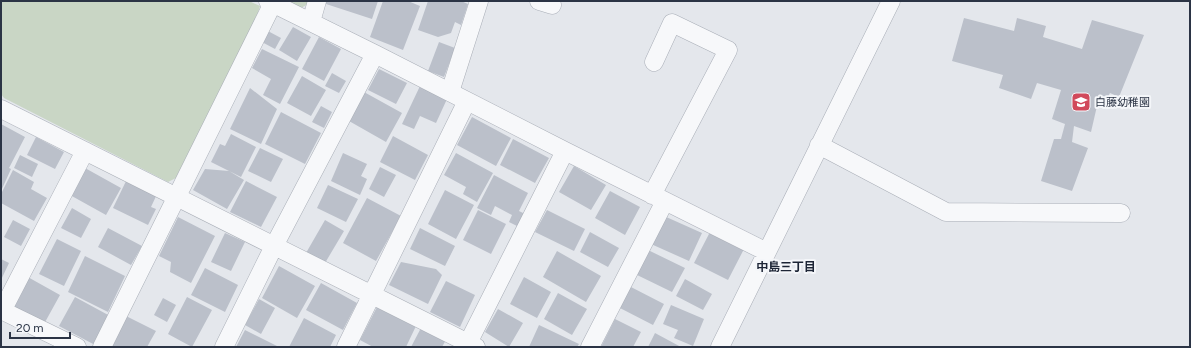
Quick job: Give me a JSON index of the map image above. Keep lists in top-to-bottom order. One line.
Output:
{"districts":["中島三丁目"],"places":{"school or university":["白藤幼稚園"]},"scale_bar":"20 m"}
